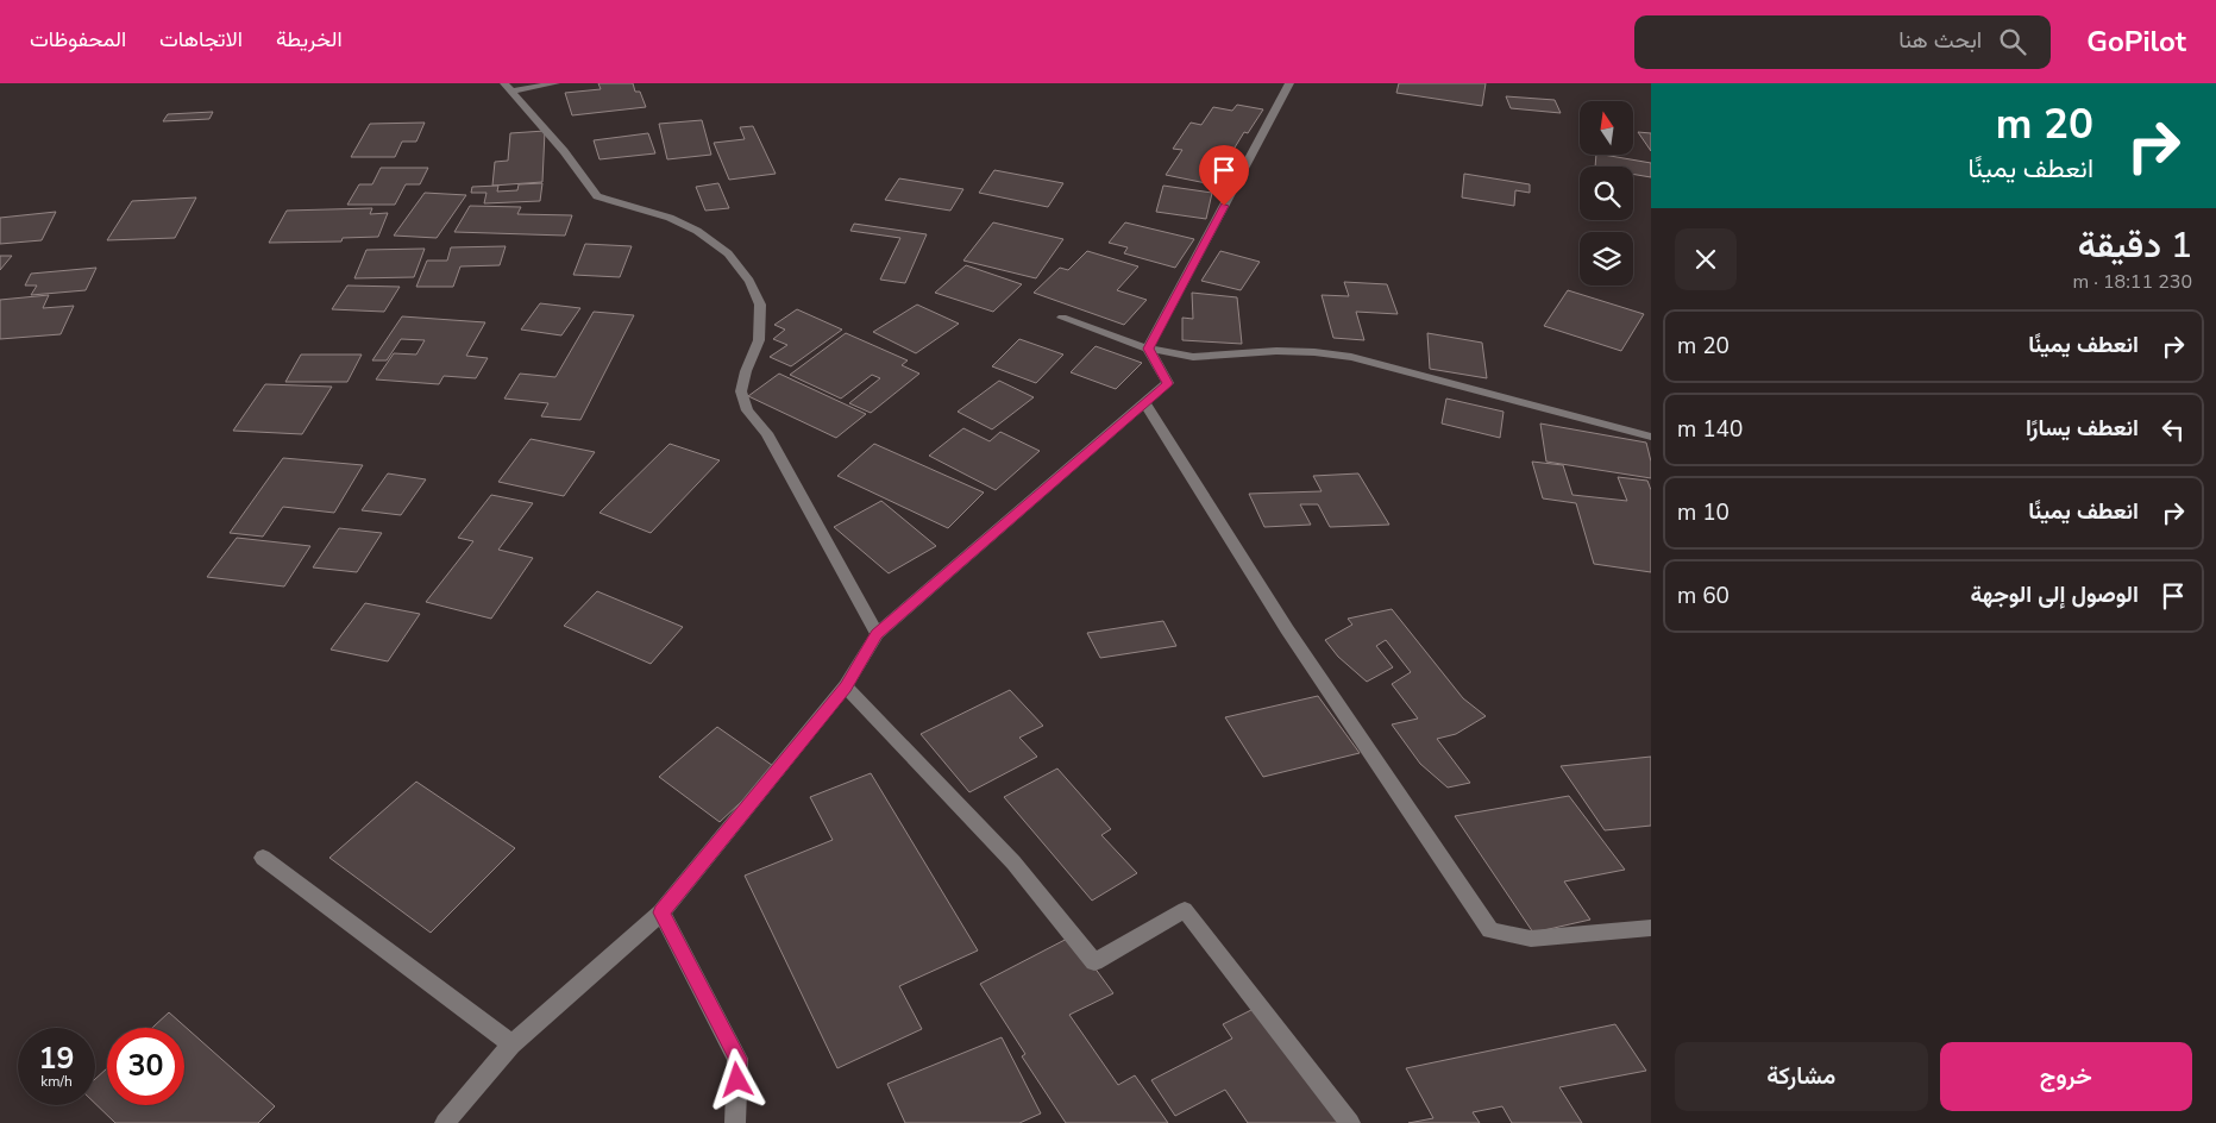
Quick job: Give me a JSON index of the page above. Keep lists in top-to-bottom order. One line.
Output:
{"north":"top","page":{"header":"GoPilot","search":"ابحث هنا","nav":["الخريطة","الاتجاهات","المحفوظات"],"turn":["20 m","انعطف يمينًا"],"heading":["1 دقيقة","230 m · 18:11"],"list":[{"name":"انعطف يمينًا","value":"20 m"},{"name":"انعطف يسارًا","value":"140 m"},{"name":"انعطف يمينًا","value":"10 m"},{"name":"الوصول إلى الوجهة","value":"60 m"}],"speed":"19 km/h","limit":"30","buttons":["خروج","مشاركة"]}}
